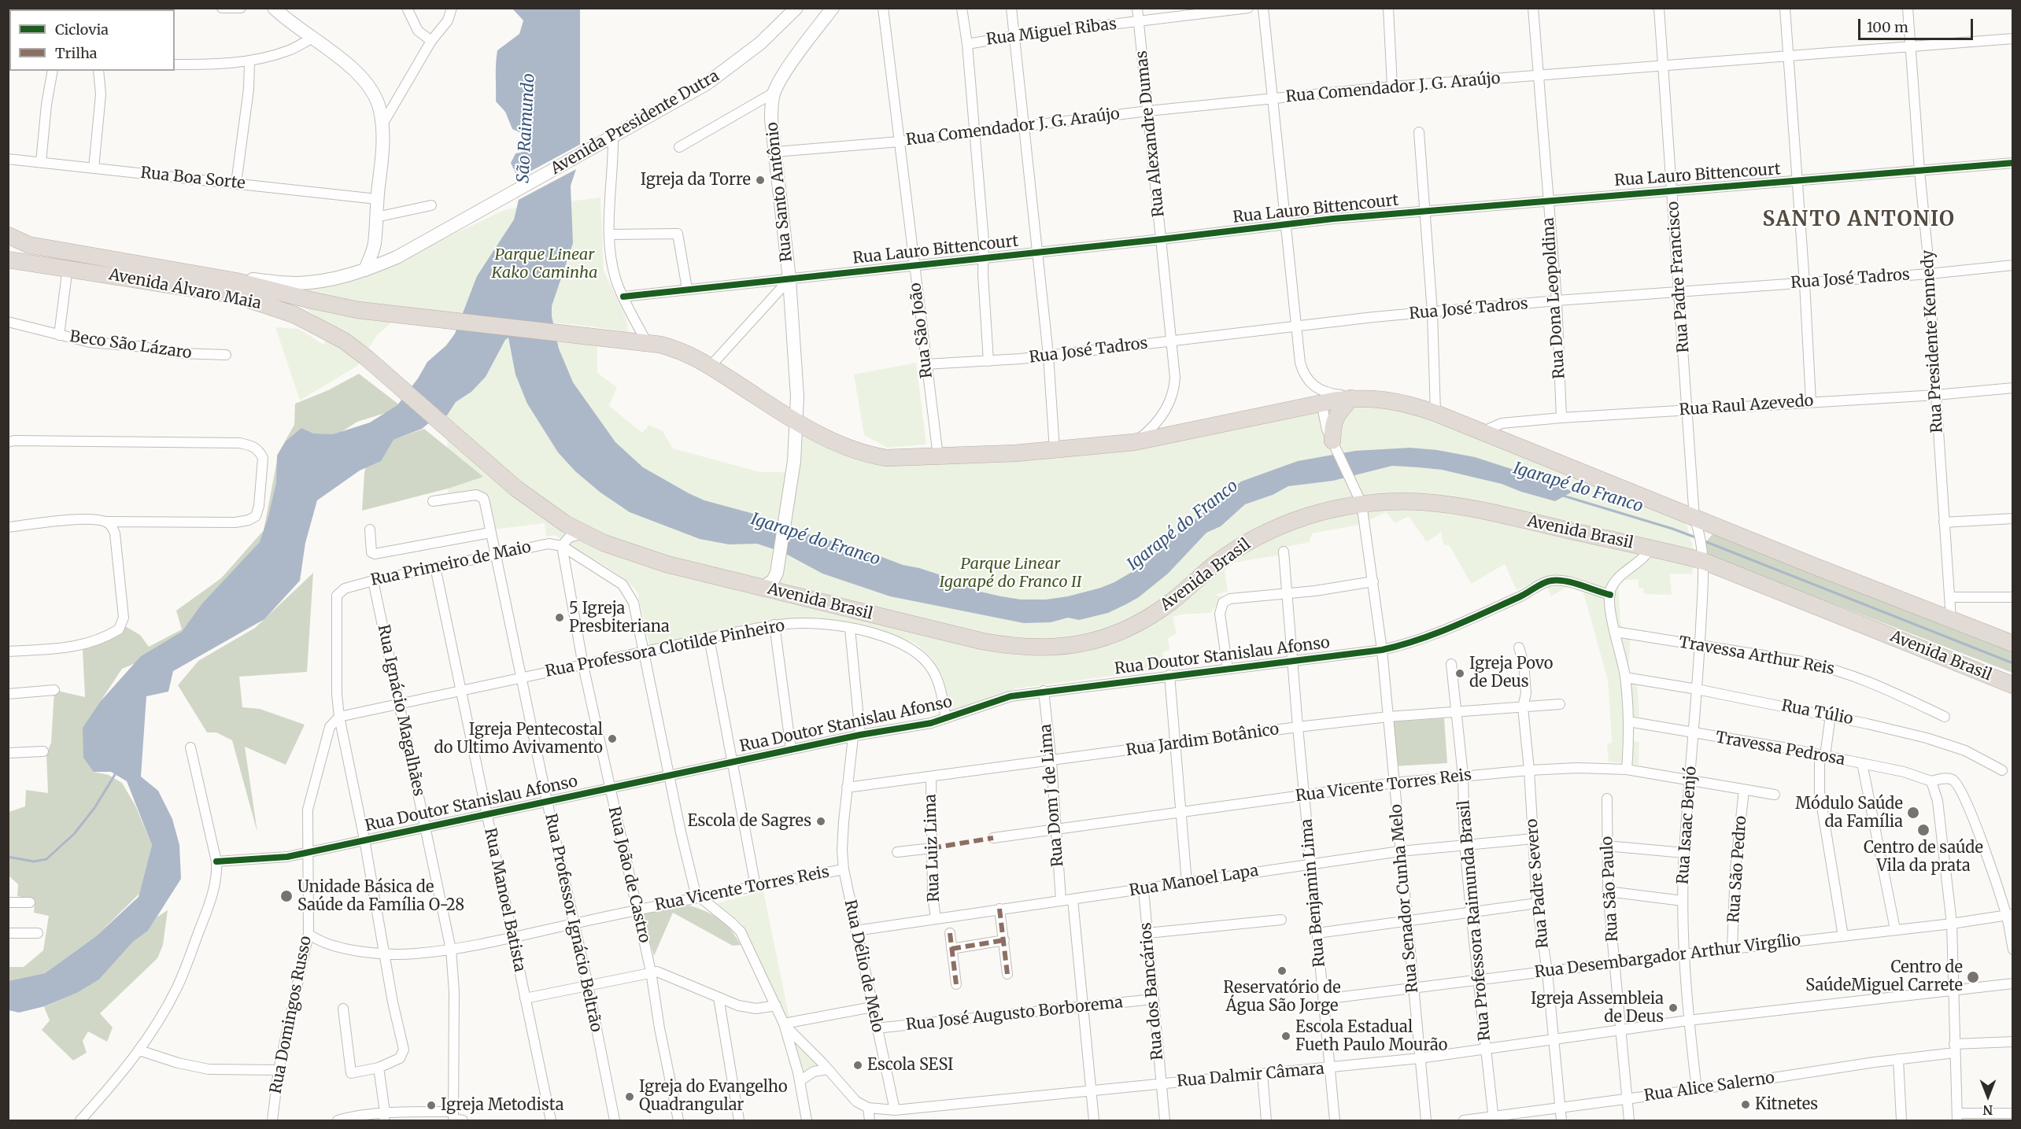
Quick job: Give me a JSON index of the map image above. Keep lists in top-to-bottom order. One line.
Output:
{"streets":{"highway":["Avenida Álvaro Maia","Avenida Brasil"],"street":["Rua Miguel Ribas","Rua Comendador J. G. Araújo","Avenida Presidente Dutra","Rua Alexandre Dumas","Rua Lauro Bittencourt","Rua Boa Sorte","Rua Santo Antônio","Rua Padre Francisco","Rua José Tadros","Rua Dona Leopoldina","Rua São João","Rua Presidente Kennedy","Beco São Lázaro","Rua Raul Azevedo","Rua Primeiro de Maio","Rua Professora Clotilde Pinheiro","Rua Doutor Stanislau Afonso","Travessa Arthur Reis","Rua Ignácio Magalhães","Rua Túlio","Rua Jardim Botânico","Travessa Pedrosa","Rua Vicente Torres Reis","Rua Dom J de Lima","Rua Isaac Benjó","Rua Luiz Lima","Rua São Pedro","Rua João de Castro","Rua Manoel Lapa","Rua Padre Severo","Rua São Paulo","Rua Benjamin Lima","Rua Senador Cunha Melo","Rua Manoel Batista","Rua Professora Raimunda Brasil","Rua Professor Ignácio Beltrão","Rua Desembargador Arthur Virgílio","Rua Délio de Melo","Rua dos Bancários","Rua José Augusto Borborema","Rua Domingos Russo","Rua Dalmir Câmara","Rua Alice Salerno"]},"crossings":[["Rua Miguel Ribas","Rua Alexandre Dumas"],["Rua Comendador J. G. Araújo","Rua Alexandre Dumas"],["Rua Comendador J. G. Araújo","Rua Santo Antônio"],["Rua Comendador J. G. Araújo","Rua Padre Francisco"],["Rua Comendador J. G. Araújo","Rua Dona Leopoldina"],["Rua Comendador J. G. Araújo","Rua São João"],["Rua Comendador J. G. Araújo","Rua Presidente Kennedy"],["Avenida Presidente Dutra","Avenida Álvaro Maia"],["Rua Alexandre Dumas","Rua Lauro Bittencourt"],["Rua Alexandre Dumas","Rua José Tadros"],["Rua Lauro Bittencourt","Rua Santo Antônio"],["Rua Lauro Bittencourt","Rua Padre Francisco"],["Rua Lauro Bittencourt","Rua Dona Leopoldina"],["Rua Lauro Bittencourt","Rua São João"],["Rua Lauro Bittencourt","Rua Presidente Kennedy"],["Rua Santo Antônio","Avenida Brasil"],["Rua Padre Francisco","Rua José Tadros"],["Rua Padre Francisco","Rua Raul Azevedo"],["Rua Padre Francisco","Avenida Brasil"],["Rua Padre Francisco","Rua Isaac Benjó"],["Rua José Tadros","Rua Dona Leopoldina"],["Rua José Tadros","Rua São João"],["Rua José Tadros","Rua Presidente Kennedy"],["Avenida Álvaro Maia","Avenida Brasil"],["Rua Dona Leopoldina","Rua Raul Azevedo"],["Rua Presidente Kennedy","Rua Raul Azevedo"],["Avenida Brasil","Rua Isaac Benjó"],["Avenida Brasil","Rua Senador Cunha Melo"],["Rua Primeiro de Maio","Rua Professora Clotilde Pinheiro"],["Rua Primeiro de Maio","Rua Ignácio Magalhães"],["Rua Primeiro de Maio","Rua João de Castro"],["Rua Primeiro de Maio","Rua Manoel Batista"],["Rua Primeiro de Maio","Rua Professor Ignácio Beltrão"],["Rua Primeiro de Maio","Rua Domingos Russo"],["Rua Professora Clotilde Pinheiro","Rua Doutor Stanislau Afonso"],["Rua Professora Clotilde Pinheiro","Rua Ignácio Magalhães"],["Rua Professora Clotilde Pinheiro","Rua João de Castro"],["Rua Professora Clotilde Pinheiro","Rua Manoel Batista"],["Rua Professora Clotilde Pinheiro","Rua Professor Ignácio Beltrão"],["Rua Professora Clotilde Pinheiro","Rua Délio de Melo"],["Rua Professora Clotilde Pinheiro","Rua Domingos Russo"],["Rua Doutor Stanislau Afonso","Rua Ignácio Magalhães"],["Rua Doutor Stanislau Afonso","Rua Dom J de Lima"],["Rua Doutor Stanislau Afonso","Rua João de Castro"],["Rua Doutor Stanislau Afonso","Rua Benjamin Lima"],["Rua Doutor Stanislau Afonso","Rua Senador Cunha Melo"],["Rua Doutor Stanislau Afonso","Rua Manoel Batista"],["Rua Doutor Stanislau Afonso","Rua Professor Ignácio Beltrão"],["Rua Doutor Stanislau Afonso","Rua Délio de Melo"],["Rua Doutor Stanislau Afonso","Rua Domingos Russo"],["Travessa Arthur Reis","Rua Isaac Benjó"],["Rua Ignácio Magalhães","Rua Vicente Torres Reis"],["Rua Túlio","Rua Isaac Benjó"],["Rua Jardim Botânico","Rua Dom J de Lima"],["Rua Jardim Botânico","Rua Luiz Lima"],["Rua Jardim Botânico","Rua Padre Severo"],["Rua Jardim Botânico","Rua Benjamin Lima"],["Rua Jardim Botânico","Rua Senador Cunha Melo"],["Rua Jardim Botânico","Rua Professora Raimunda Brasil"],["Rua Jardim Botânico","Rua Délio de Melo"],["Travessa Pedrosa","Rua Isaac Benjó"],["Travessa Pedrosa","Rua Desembargador Arthur Virgílio"],["Rua Vicente Torres Reis","Rua Dom J de Lima"],["Rua Vicente Torres Reis","Rua Isaac Benjó"],["Rua Vicente Torres Reis","Rua São Pedro"],["Rua Vicente Torres Reis","Rua João de Castro"],["Rua Vicente Torres Reis","Rua Padre Severo"],["Rua Vicente Torres Reis","Rua Benjamin Lima"],["Rua Vicente Torres Reis","Rua Senador Cunha Melo"],["Rua Vicente Torres Reis","Rua Manoel Batista"],["Rua Vicente Torres Reis","Rua Professora Raimunda Brasil"],["Rua Vicente Torres Reis","Rua Professor Ignácio Beltrão"],["Rua Vicente Torres Reis","Rua Délio de Melo"],["Rua Vicente Torres Reis","Rua Domingos Russo"],["Rua Dom J de Lima","Rua Manoel Lapa"],["Rua Isaac Benjó","Rua Desembargador Arthur Virgílio"],["Rua Isaac Benjó","Rua Dalmir Câmara"],["Rua Isaac Benjó","Rua Alice Salerno"],["Rua Luiz Lima","Rua Manoel Lapa"],["Rua São Pedro","Rua Desembargador Arthur Virgílio"],["Rua Manoel Lapa","Rua Padre Severo"],["Rua Manoel Lapa","Rua Benjamin Lima"],["Rua Manoel Lapa","Rua Senador Cunha Melo"],["Rua Manoel Lapa","Rua Professora Raimunda Brasil"],["Rua Manoel Lapa","Rua Délio de Melo"],["Rua Manoel Lapa","Rua dos Bancários"],["Rua Padre Severo","Rua Desembargador Arthur Virgílio"],["Rua Padre Severo","Rua Dalmir Câmara"],["Rua Padre Severo","Rua Alice Salerno"],["Rua São Paulo","Rua Desembargador Arthur Virgílio"],["Rua São Paulo","Rua Dalmir Câmara"],["Rua São Paulo","Rua Alice Salerno"],["Rua Benjamin Lima","Rua Desembargador Arthur Virgílio"],["Rua Benjamin Lima","Rua Dalmir Câmara"],["Rua Senador Cunha Melo","Rua Desembargador Arthur Virgílio"],["Rua Senador Cunha Melo","Rua Dalmir Câmara"],["Rua Professora Raimunda Brasil","Rua Desembargador Arthur Virgílio"],["Rua Professora Raimunda Brasil","Rua Dalmir Câmara"],["Rua Professora Raimunda Brasil","Rua Alice Salerno"],["Rua Délio de Melo","Rua José Augusto Borborema"],["Rua Délio de Melo","Rua Dalmir Câmara"],["Rua dos Bancários","Rua José Augusto Borborema"],["Rua dos Bancários","Rua Dalmir Câmara"]],"districts":["SANTO ANTONIO"],"water":["São Raimundo","Igarapé do Franco"],"parks":["Parque Linear Kako Caminha","Parque Linear Igarapé do Franco II"],"places":["Igreja da Torre","5 Igreja Presbiteriana","Igreja Povo de Deus","Igreja Pentecostal do Ultimo Avivamento","Módulo Saúde da Família","Escola de Sagres","Centro de saúde Vila da prata","Unidade Básica de Saúde da Família O-28","Reservatório de Água São Jorge","Centro de SaúdeMiguel Carrete","Igreja Assembleia de Deus","Escola Estadual Fueth Paulo Mourão","Escola SESI","Igreja do Evangelho Quadrangular","Kitnetes","Igreja Metodista"],"legend":["Ciclovia","Trilha"],"scale_bar":"100 m","north":"bottom"}
